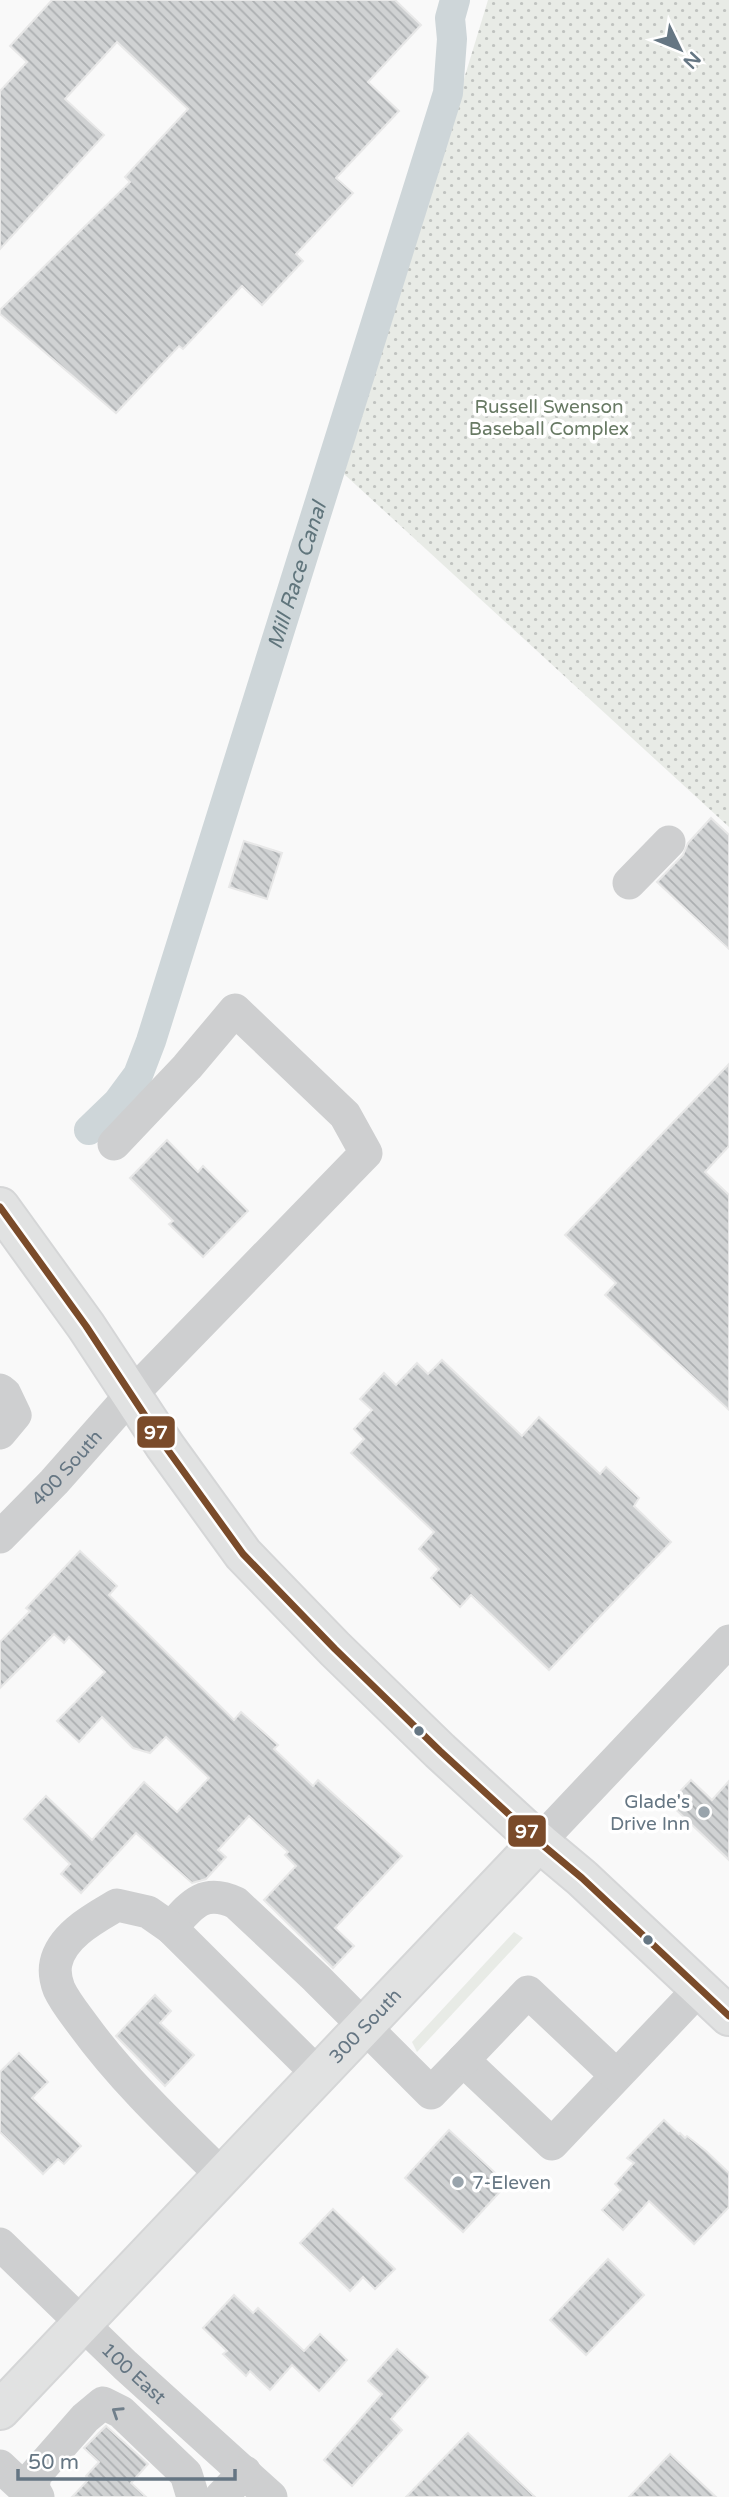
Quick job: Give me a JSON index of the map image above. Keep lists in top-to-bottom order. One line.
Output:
{"streets":{"main road":["300 South"],"street":["400 South","100 East"]},"crossings":[["300 South","100 East"]],"water":["Mill Race Canal"],"parks":["Russell Swenson Baseball Complex"],"places":["Glade's Drive Inn","7-Eleven"],"lines":["transit line 97"],"scale_bar":"50 m","north":"bottom right"}
